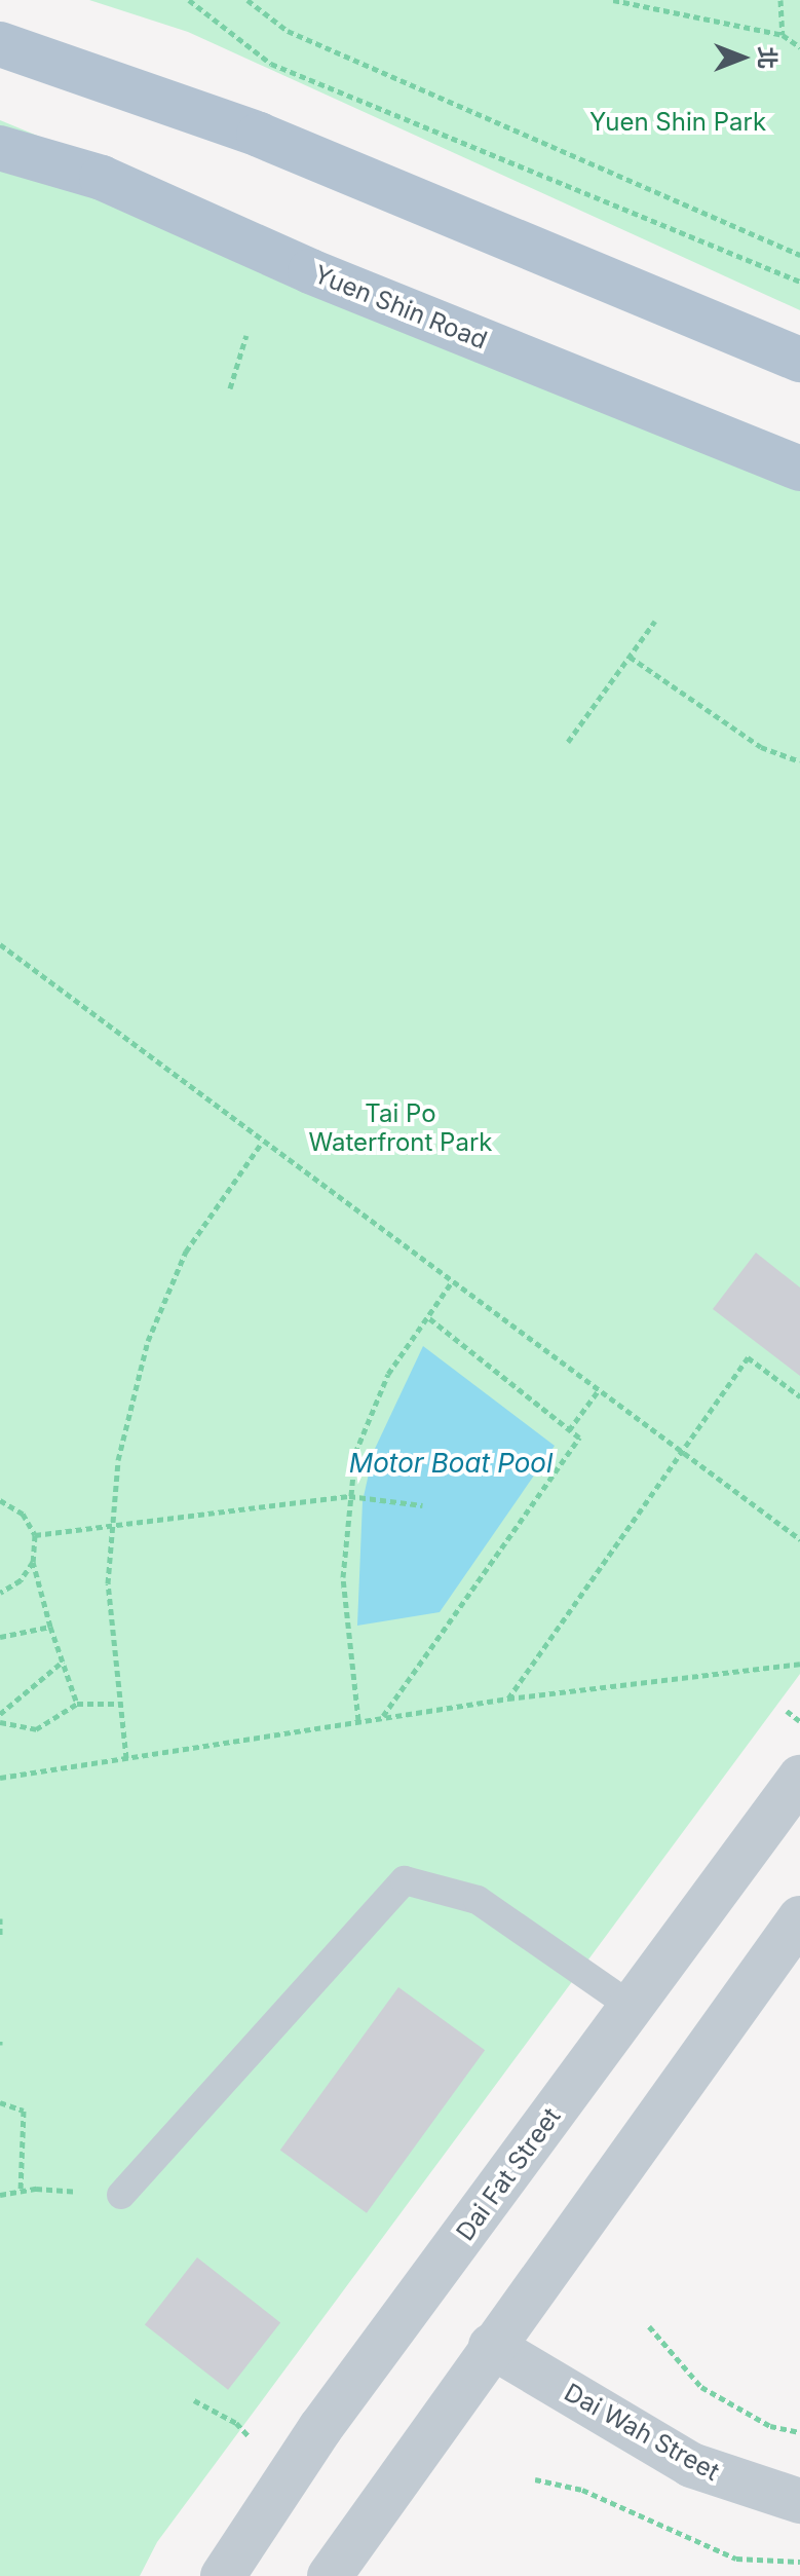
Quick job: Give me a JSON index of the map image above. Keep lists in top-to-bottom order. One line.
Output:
{"streets":{"main road":["Yuen Shin Road"],"street":["Dai Fat Street","Dai Wah Street"]},"water":["Motor Boat Pool"],"parks":["Yuen Shin Park","Tai Po Waterfront Park"],"north":"right"}
